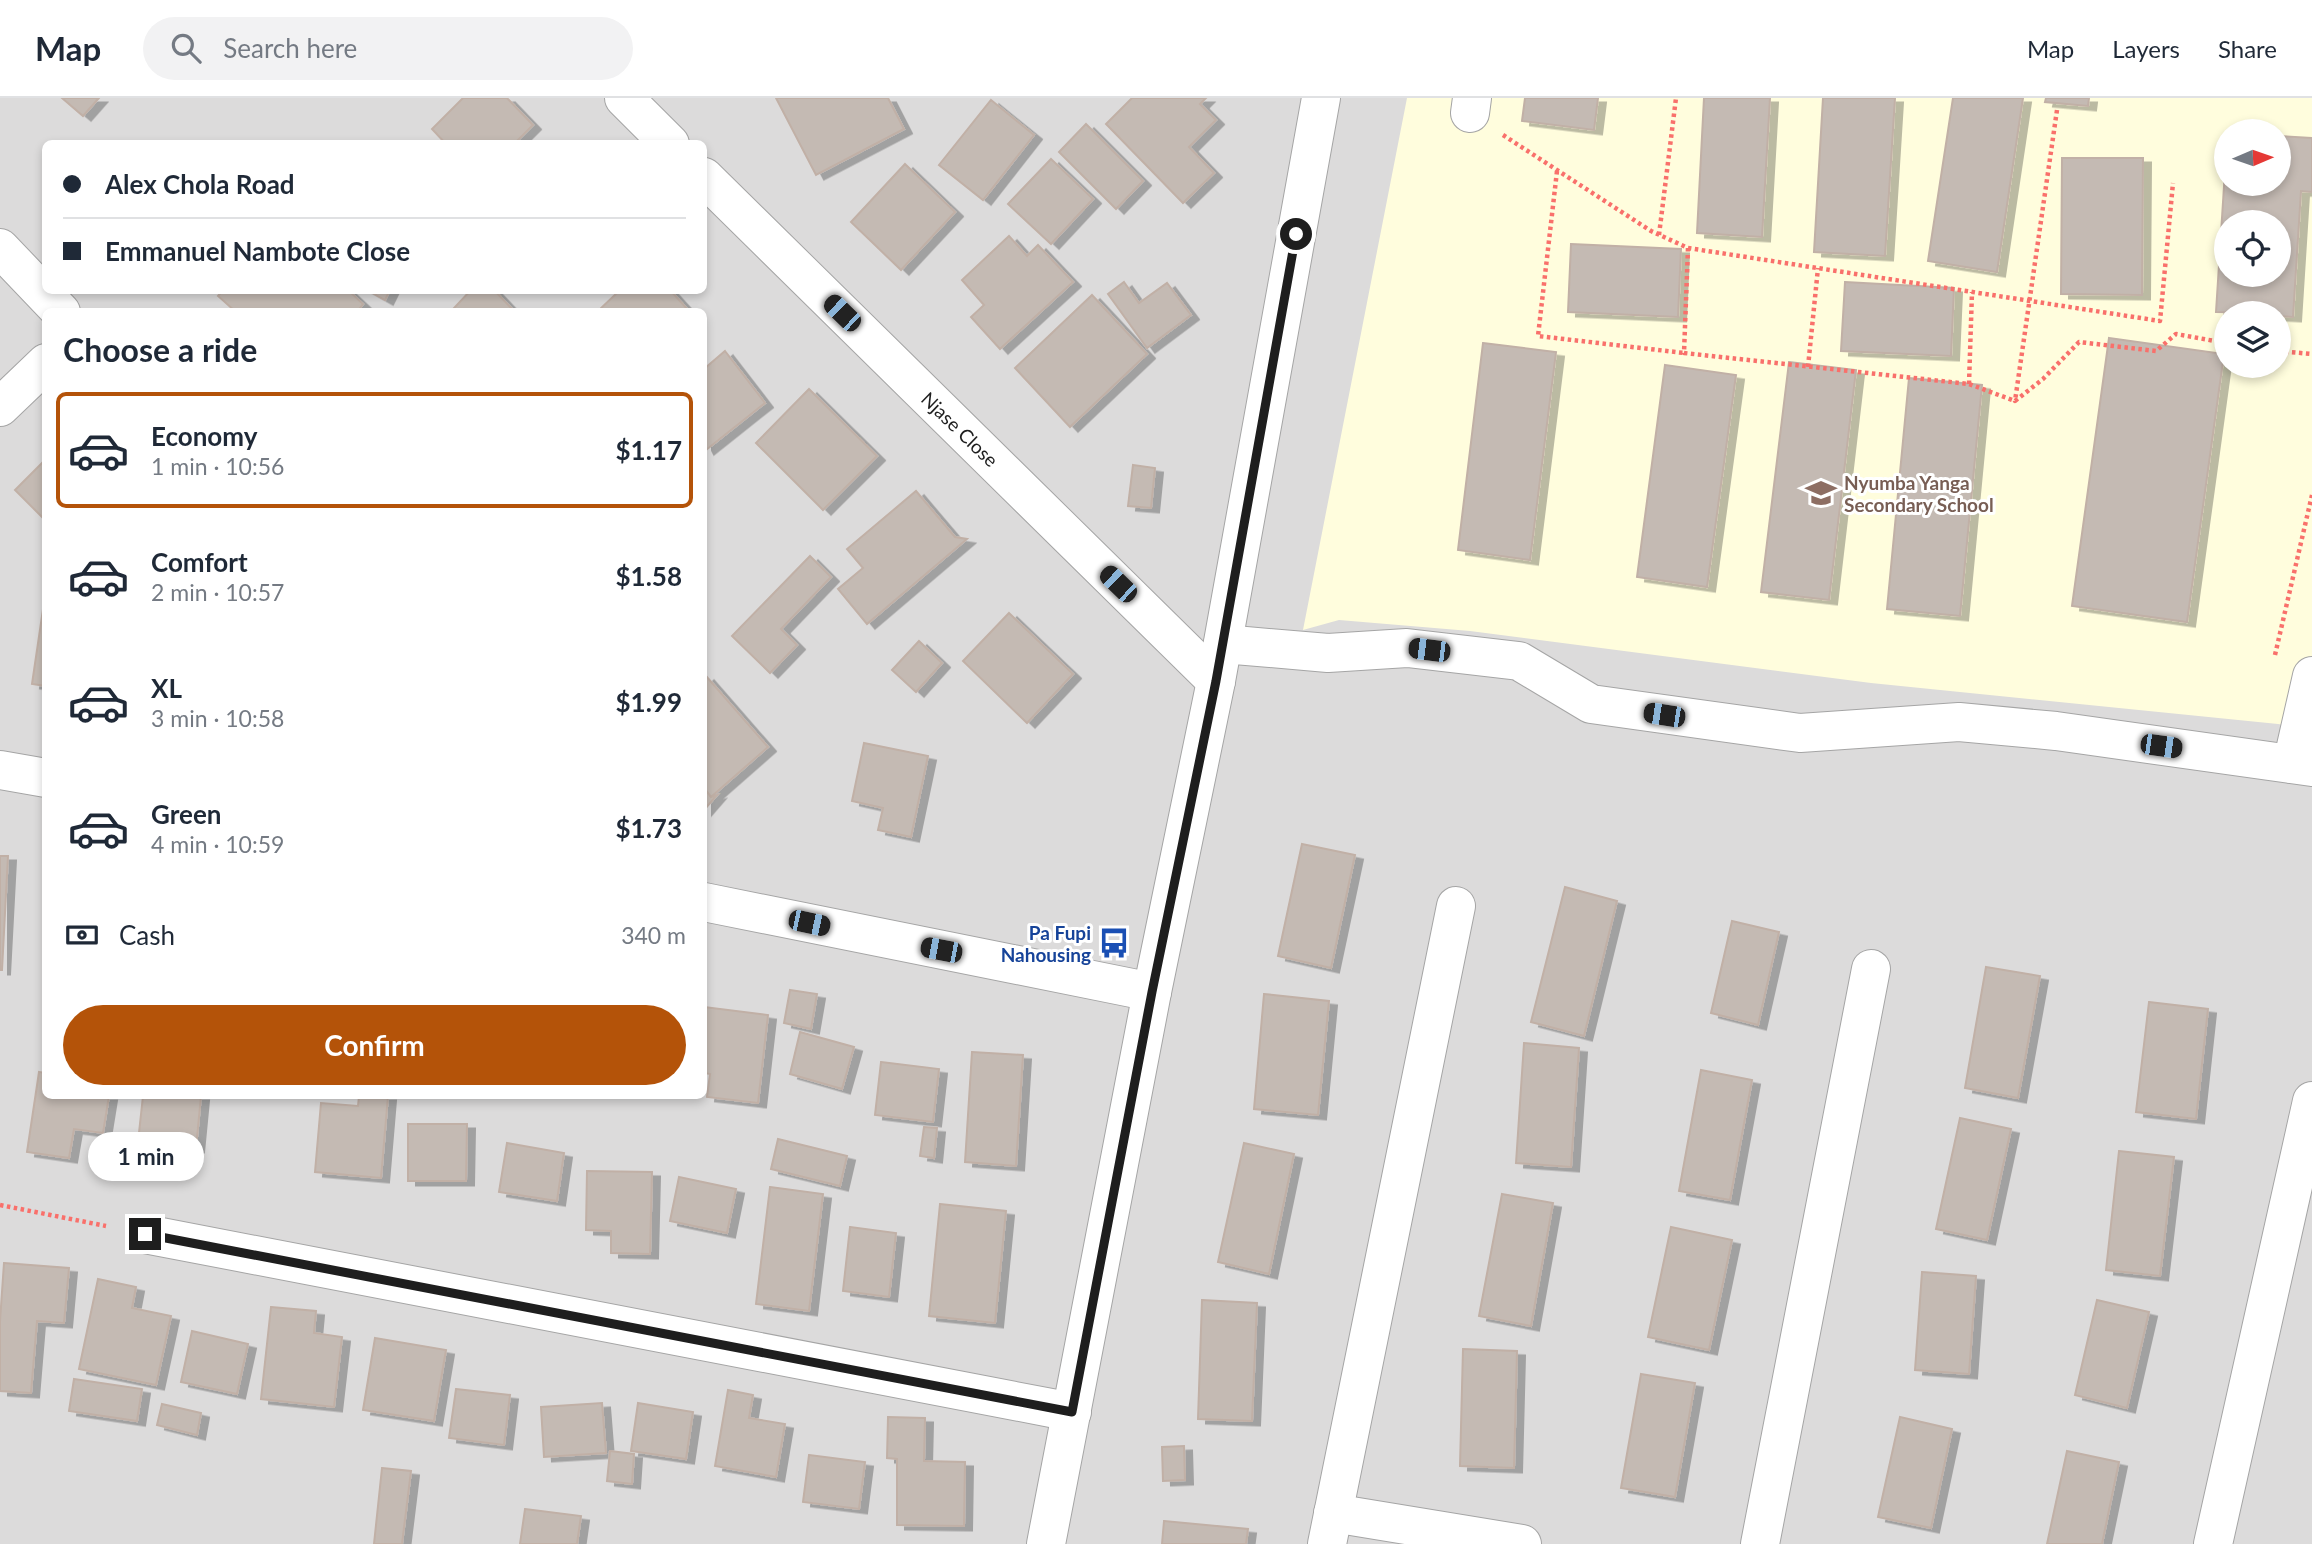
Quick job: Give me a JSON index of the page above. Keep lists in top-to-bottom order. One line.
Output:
{"streets":{"street":["Njase Close"]},"places":{"school or university":["Nyumba Yanga Secondary School"],"bus stop":["Pa Fupi Nahousing"]},"north":"right","page":{"header":"Map","search":"Search here","nav":["Map","Layers","Share"],"banner":["Alex Chola Road","Emmanuel Nambote Close"],"heading":"Choose a ride","list":[{"name":"Economy","note":"1 min · 10:56","value":"$1.17"},{"name":"Comfort","note":"2 min · 10:57","value":"$1.58"},{"name":"XL","note":"3 min · 10:58","value":"$1.99"},{"name":"Green","note":"4 min · 10:59","value":"$1.73"}],"pay":["Cash","340 m"],"buttons":"Confirm","bubble":"1 min"}}
